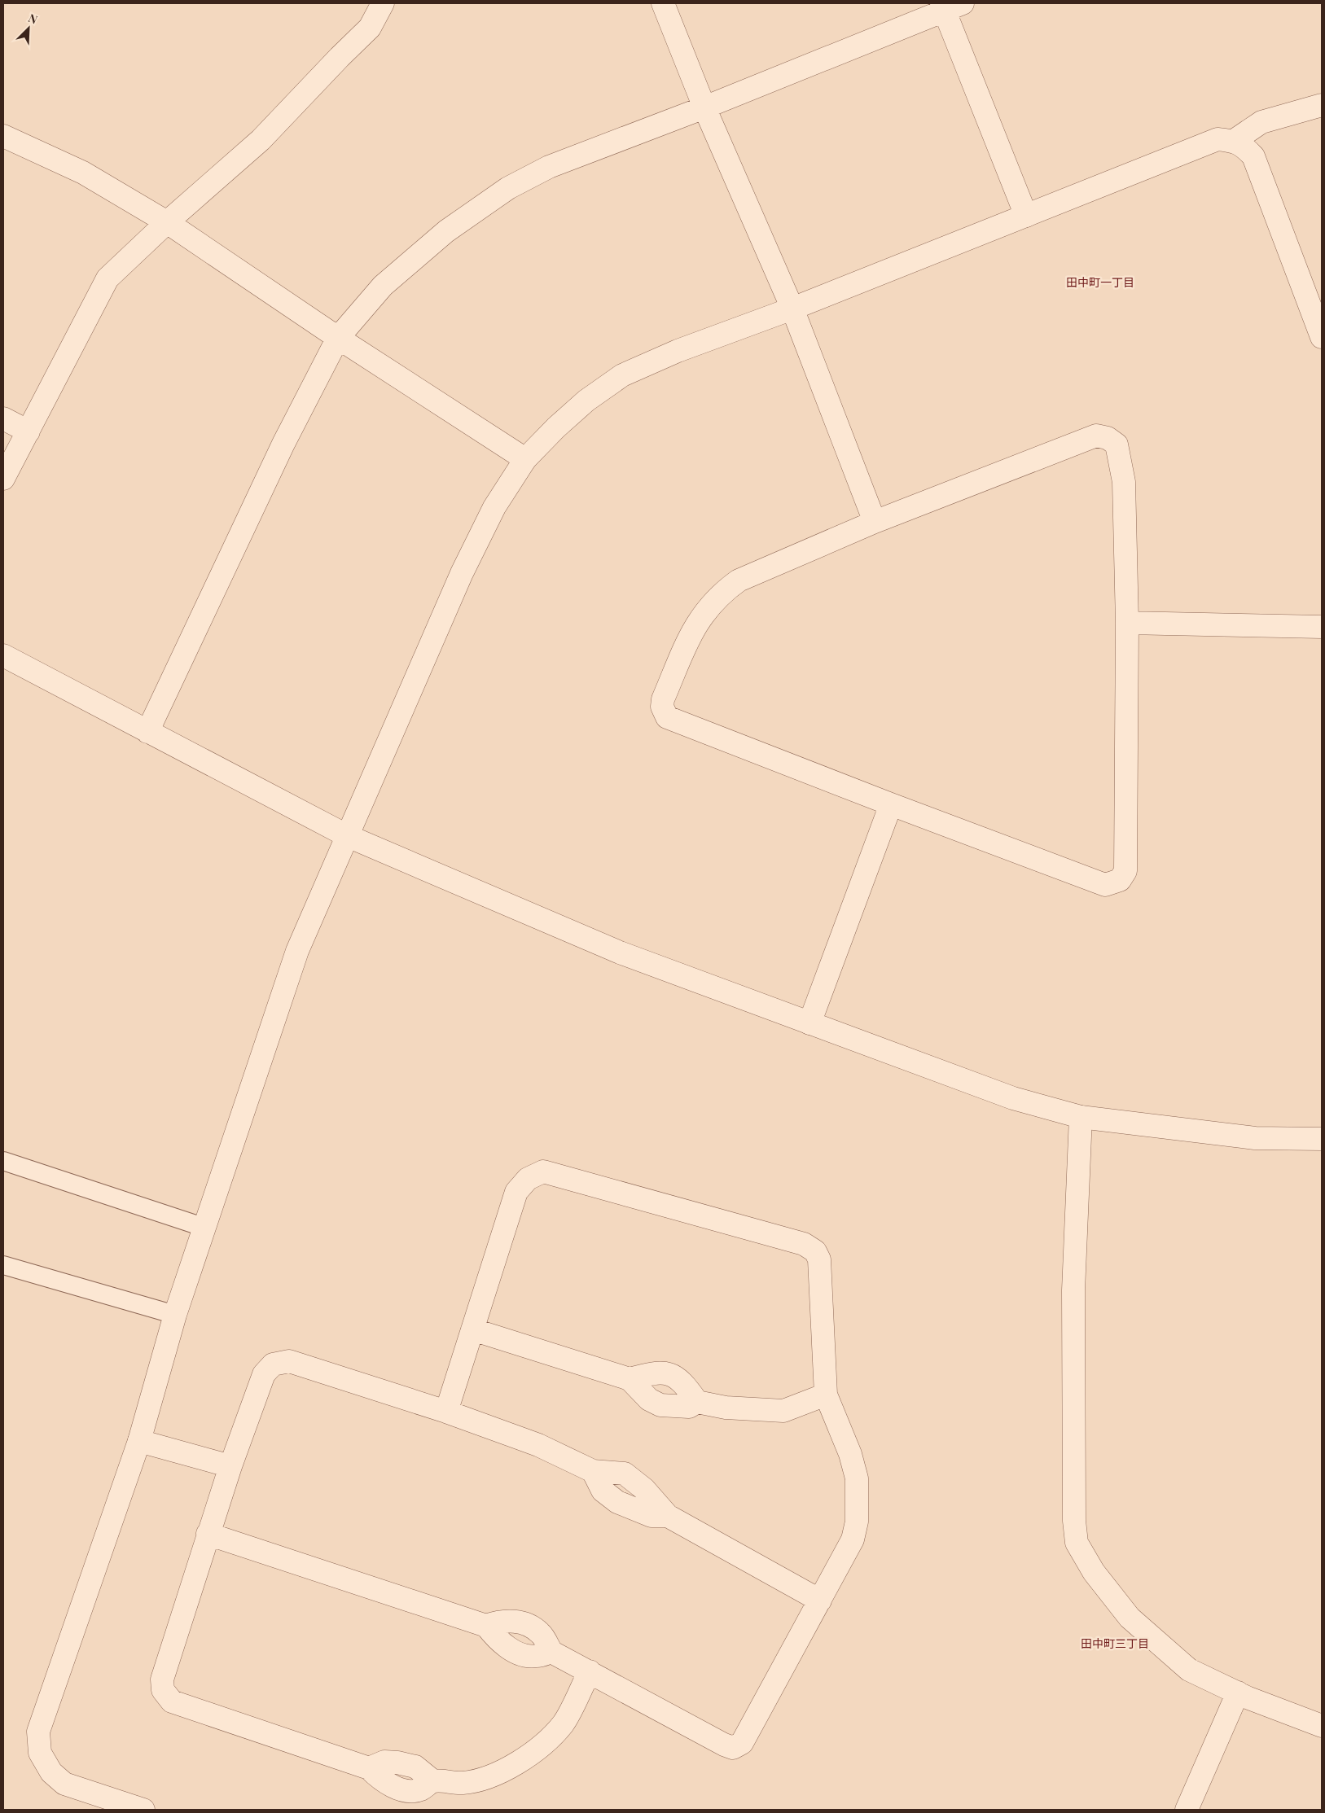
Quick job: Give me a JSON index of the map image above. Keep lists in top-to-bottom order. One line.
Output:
{"districts":["田中町一丁目","田中町三丁目"],"north":"top right"}
